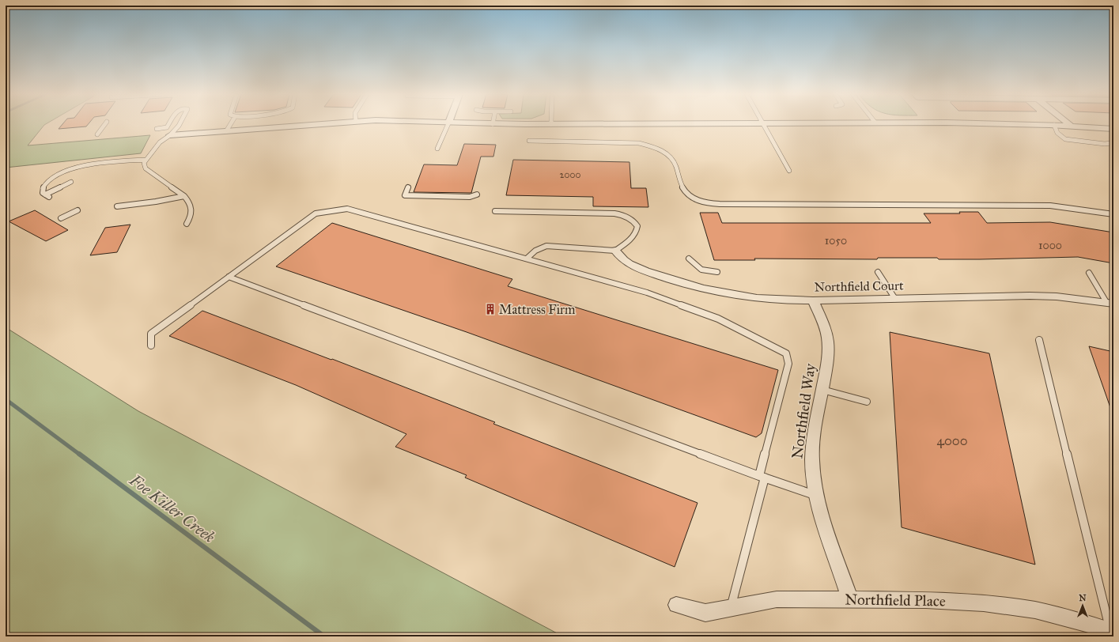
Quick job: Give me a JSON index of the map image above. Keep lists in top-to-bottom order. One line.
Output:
{"streets":{"street":["Northfield Court","Northfield Way","Northfield Place"]},"crossings":[["Northfield Court","Northfield Way"],["Northfield Way","Northfield Place"]],"water":["Foe Killer Creek"],"places":{"building":["Mattress Firm"]},"house_numbers":["2000","1050","1000","4000"],"north":"top"}
